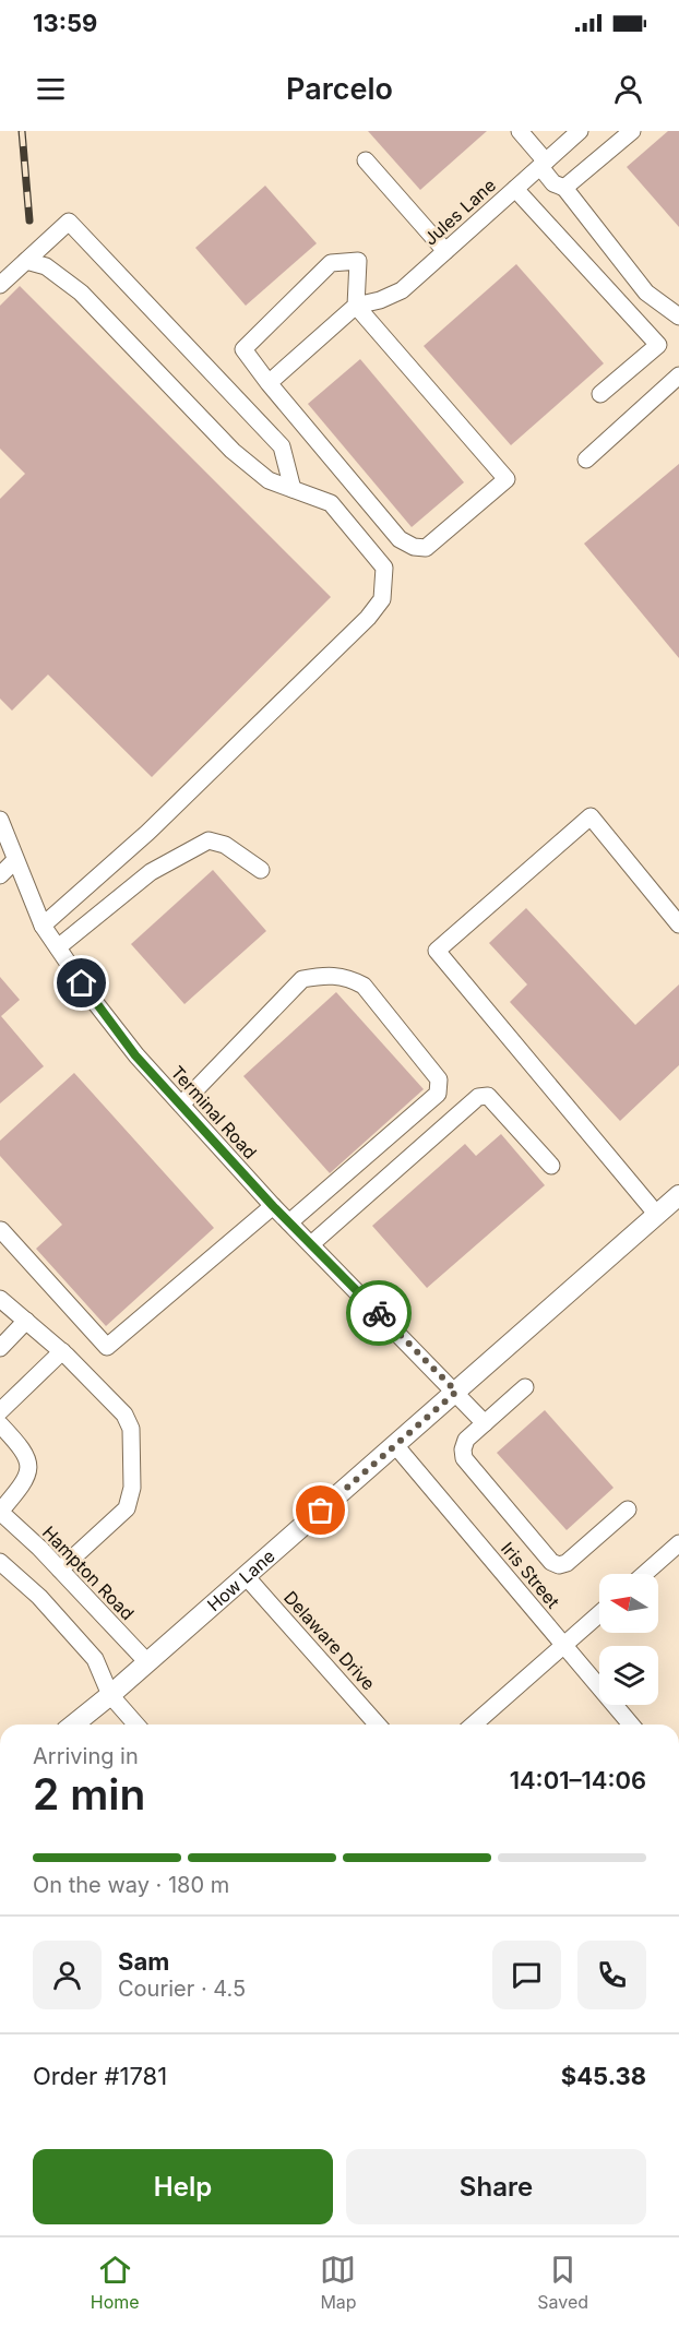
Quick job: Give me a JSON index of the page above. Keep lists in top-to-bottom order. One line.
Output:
{"streets":{"main road":["How Lane"],"street":["Jules Lane","Terminal Road","Hampton Road","Iris Street","Delaware Drive"]},"crossings":[["Terminal Road","How Lane"],["Hampton Road","How Lane"],["Iris Street","How Lane"],["How Lane","Delaware Drive"]],"north":"left","page":{"status":"13:59","header":"Parcelo","heading":["2 min","Arriving in","14:01–14:06"],"panel":["Sam","Courier · 4.5","Order #1781","$45.38"],"bar":"On the way · 180 m","buttons":["Help","Share"],"tabs":["Home","Map","Saved"]}}
